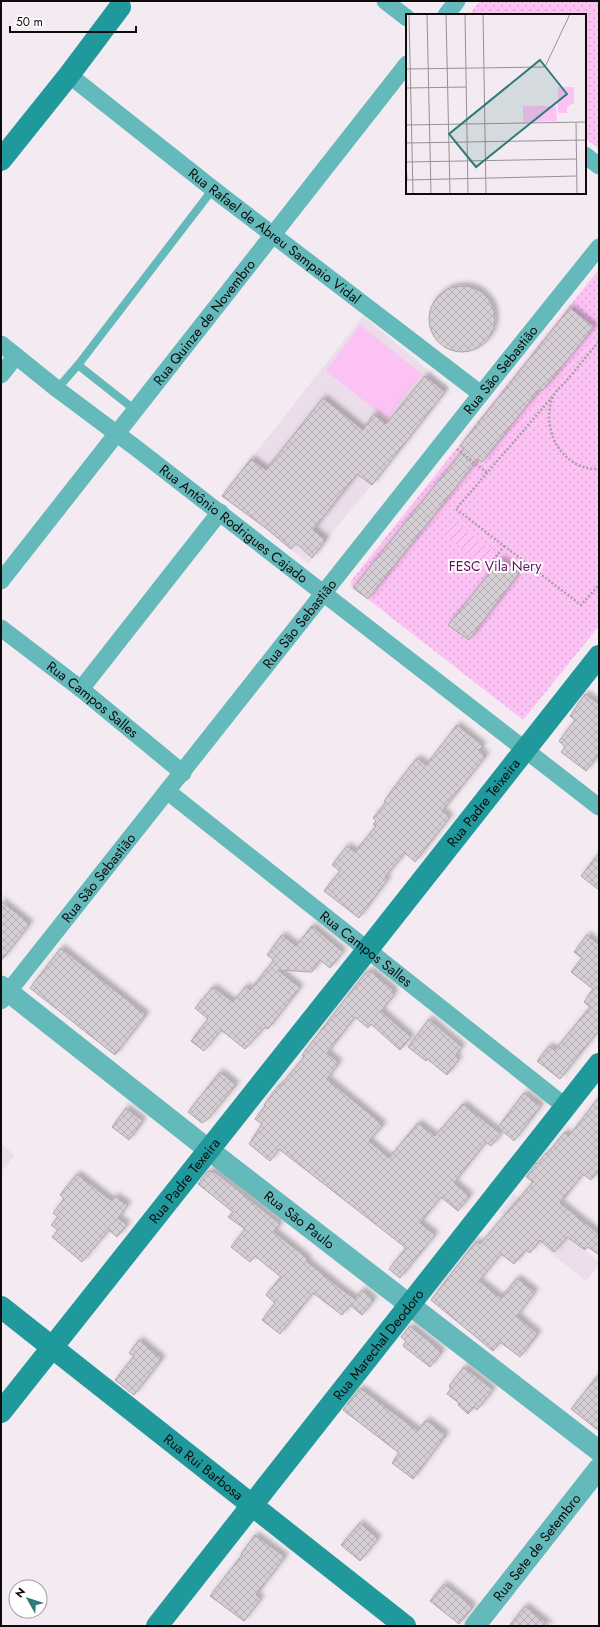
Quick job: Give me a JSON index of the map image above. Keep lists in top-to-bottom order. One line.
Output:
{"streets":{"main road":["Rua Padre Teixeira","Rua Padre Texeira","Rua Marechal Deodoro","Rua Rui Barbosa"],"street":["Rua Rafael de Abreu Sampaio Vidal","Rua Quinze de Novembro","Rua São Sebastião","Rua Antônio Rodrigues Cajado","Rua Campos Salles","Rua São Paulo","Rua Sete de Setembro"]},"crossings":[["Rua Rafael de Abreu Sampaio Vidal","Rua Quinze de Novembro"],["Rua Rafael de Abreu Sampaio Vidal","Rua São Sebastião"],["Rua Quinze de Novembro","Rua Antônio Rodrigues Cajado"],["Rua São Sebastião","Rua Antônio Rodrigues Cajado"],["Rua São Sebastião","Rua Campos Salles"],["Rua São Sebastião","Rua São Paulo"],["Rua Antônio Rodrigues Cajado","Rua Padre Teixeira"],["Rua Campos Salles","Rua Padre Teixeira"],["Rua Campos Salles","Rua Padre Texeira"],["Rua Campos Salles","Rua Marechal Deodoro"],["Rua Padre Teixeira","Rua Padre Texeira"],["Rua Padre Texeira","Rua São Paulo"],["Rua Padre Texeira","Rua Rui Barbosa"],["Rua São Paulo","Rua Marechal Deodoro"],["Rua Marechal Deodoro","Rua Rui Barbosa"]],"parks":["FESC Vila Nery"],"scale_bar":"50 m","north":"top left"}
